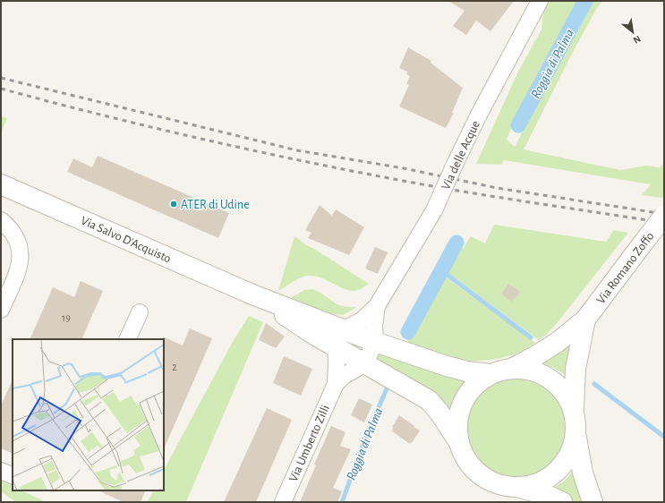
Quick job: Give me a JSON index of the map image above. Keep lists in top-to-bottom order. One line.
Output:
{"streets":{"street":["Via delle Acque","Via Salvo D'Acquisto","Via Romano Zoffo","Via Umberto Zilli"]},"crossings":[["Via delle Acque","Via Salvo D'Acquisto"],["Via Salvo D'Acquisto","Via Romano Zoffo"],["Via Salvo D'Acquisto","Via Umberto Zilli"]],"water":["Roggia di Palma"],"places":["ATER di Udine"],"house_numbers":["19","2"],"north":"bottom right"}
